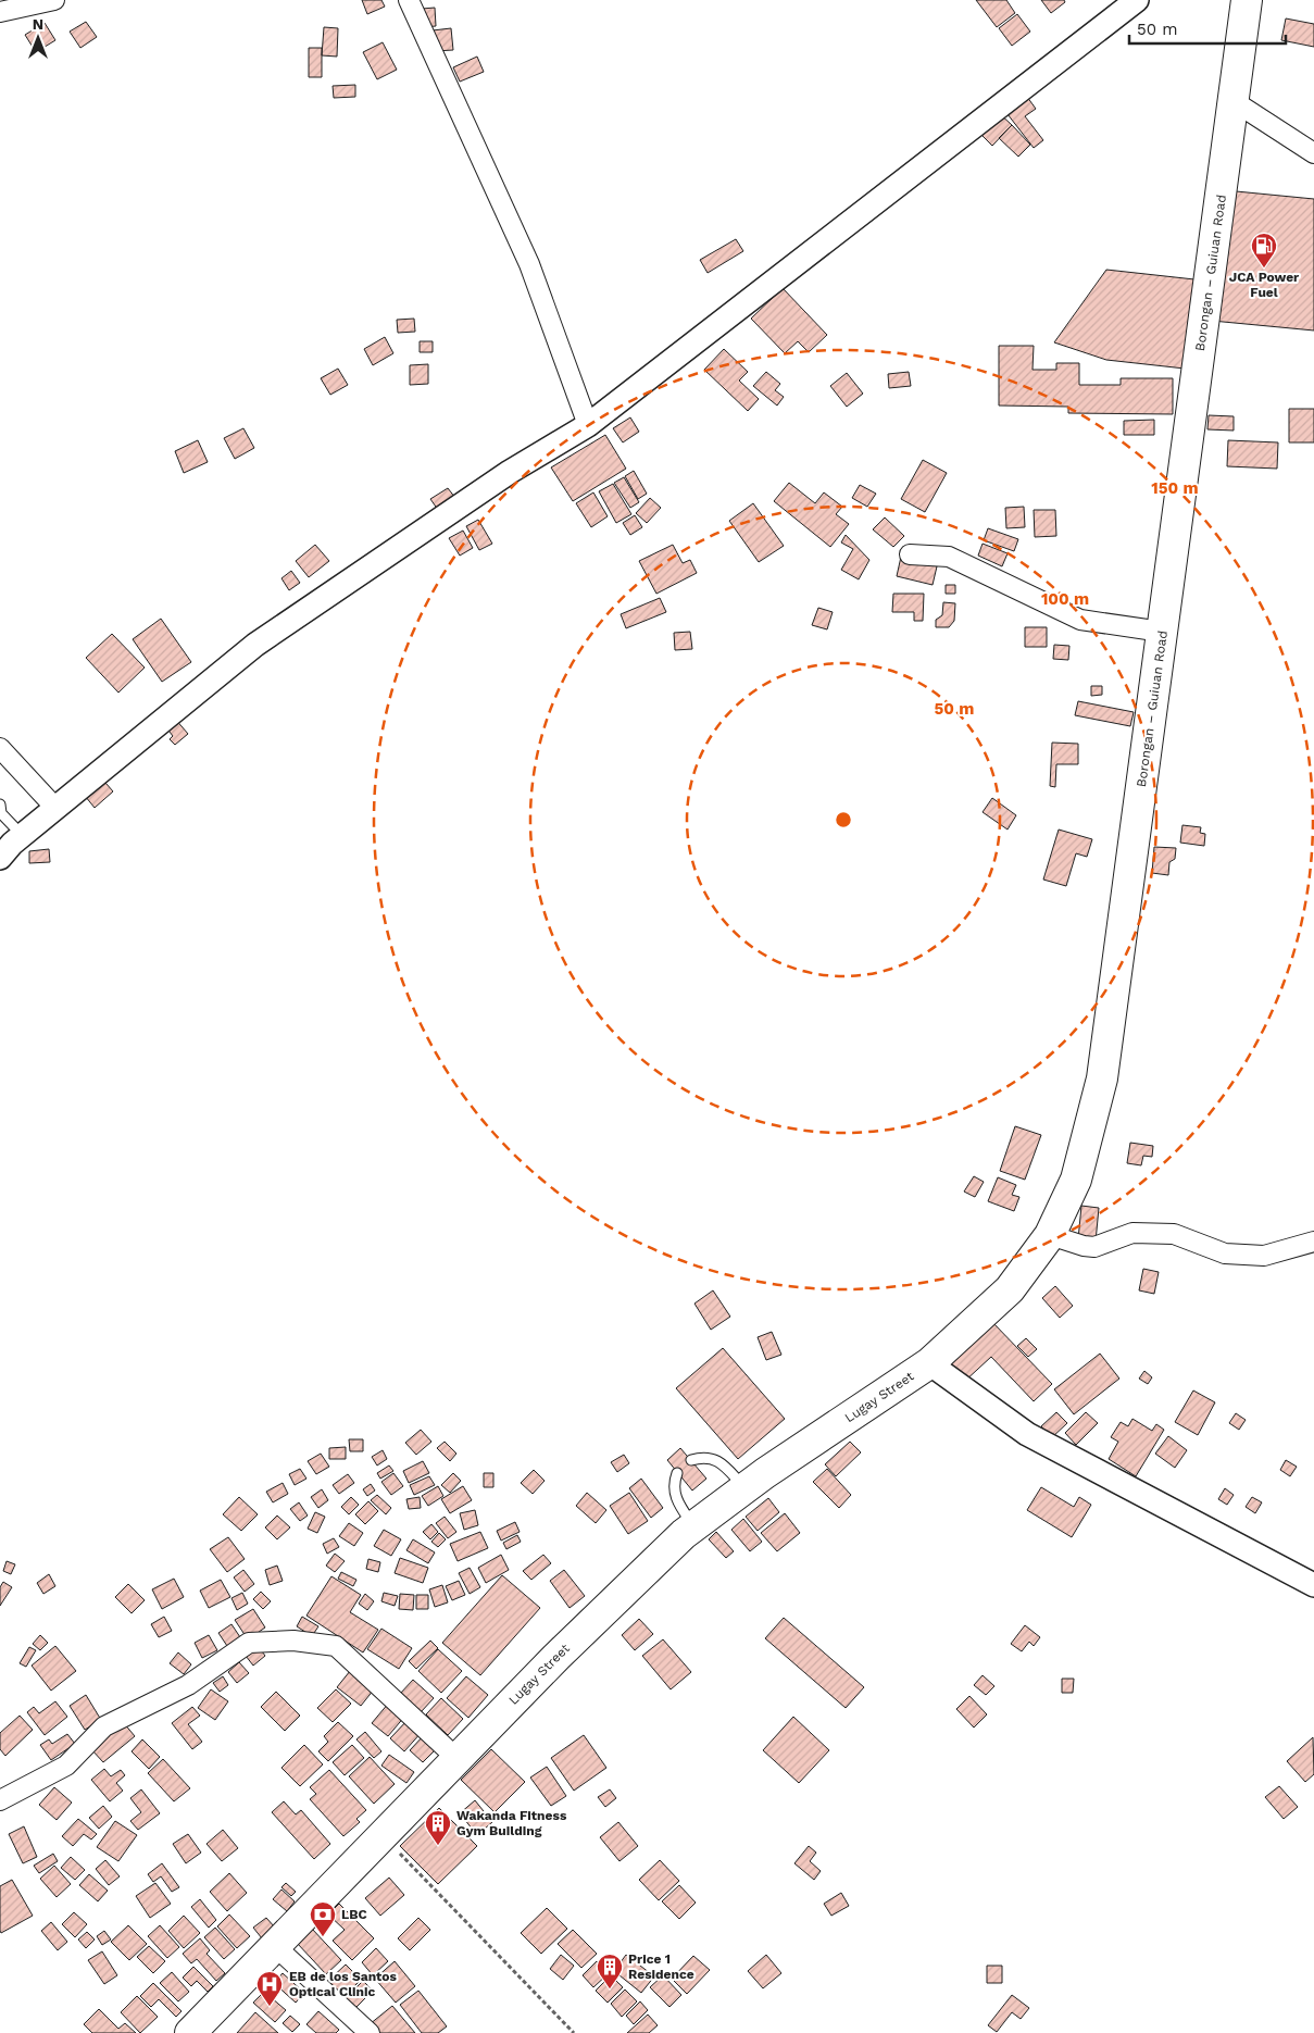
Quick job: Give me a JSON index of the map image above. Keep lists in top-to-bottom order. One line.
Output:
{"streets":{"main road":["Borongan – Guiuan Road","Lugay Street"]},"crossings":[["Borongan – Guiuan Road","Lugay Street"]],"places":{"fuel station":["JCA Power Fuel"],"building":["Wakanda Fitness Gym Building","Price 1 Residence"],"bank":["LBC"],"hospital":["EB de los Santos Optical Clinic"]},"scale_bar":"50 m","north":"top","rings":["150 m","100 m","50 m"]}
